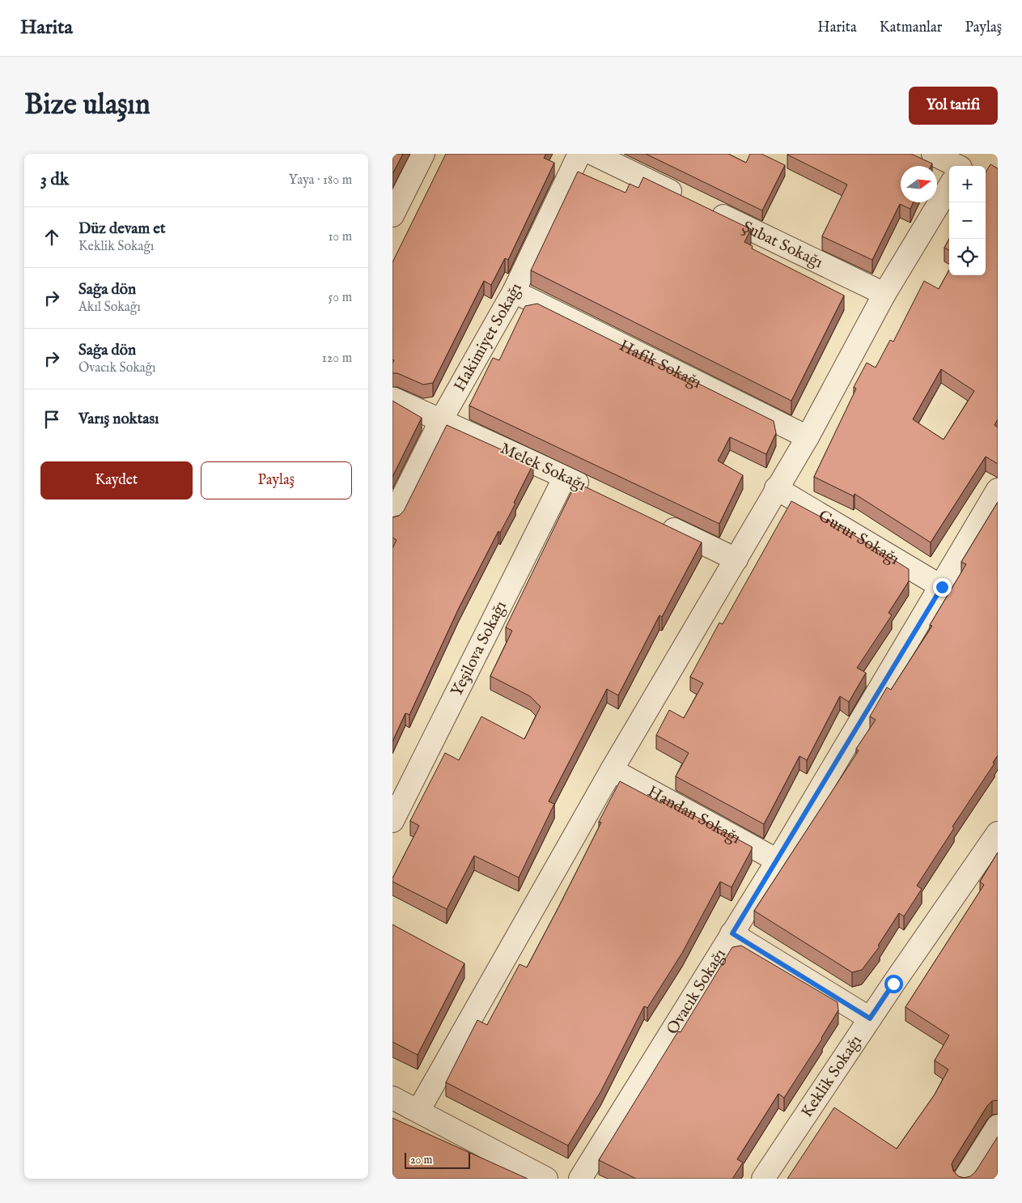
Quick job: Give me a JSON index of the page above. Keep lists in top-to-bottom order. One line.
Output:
{"streets":{"street":["Şubat Sokağı","Hakimiyet Sokağı","Hafik Sokağı","Melek Sokağı","Gurur Sokağı","Yeşilova Sokağı","Handan Sokağı","Ovacık Sokağı","Keklik Sokağı"]},"crossings":[["Hakimiyet Sokağı","Hafik Sokağı"],["Hakimiyet Sokağı","Melek Sokağı"],["Melek Sokağı","Yeşilova Sokağı"],["Gurur Sokağı","Ovacık Sokağı"],["Handan Sokağı","Ovacık Sokağı"]],"scale_bar":"20 m","north":"right","page":{"header":"Harita","nav":["Harita","Katmanlar","Paylaş"],"buttons":["Yol tarifi",["Kaydet","Paylaş"]],"title":"Bize ulaşın","heading":["3 dk","Yaya · 180 m"],"map_buttons":["+","−"],"list":[["Düz devam et","Keklik Sokağı","10 m"],["Sağa dön","Akıl Sokağı","50 m"],["Sağa dön","Ovacık Sokağı","120 m"],"Varış noktası"],"scale":"20 m"}}
